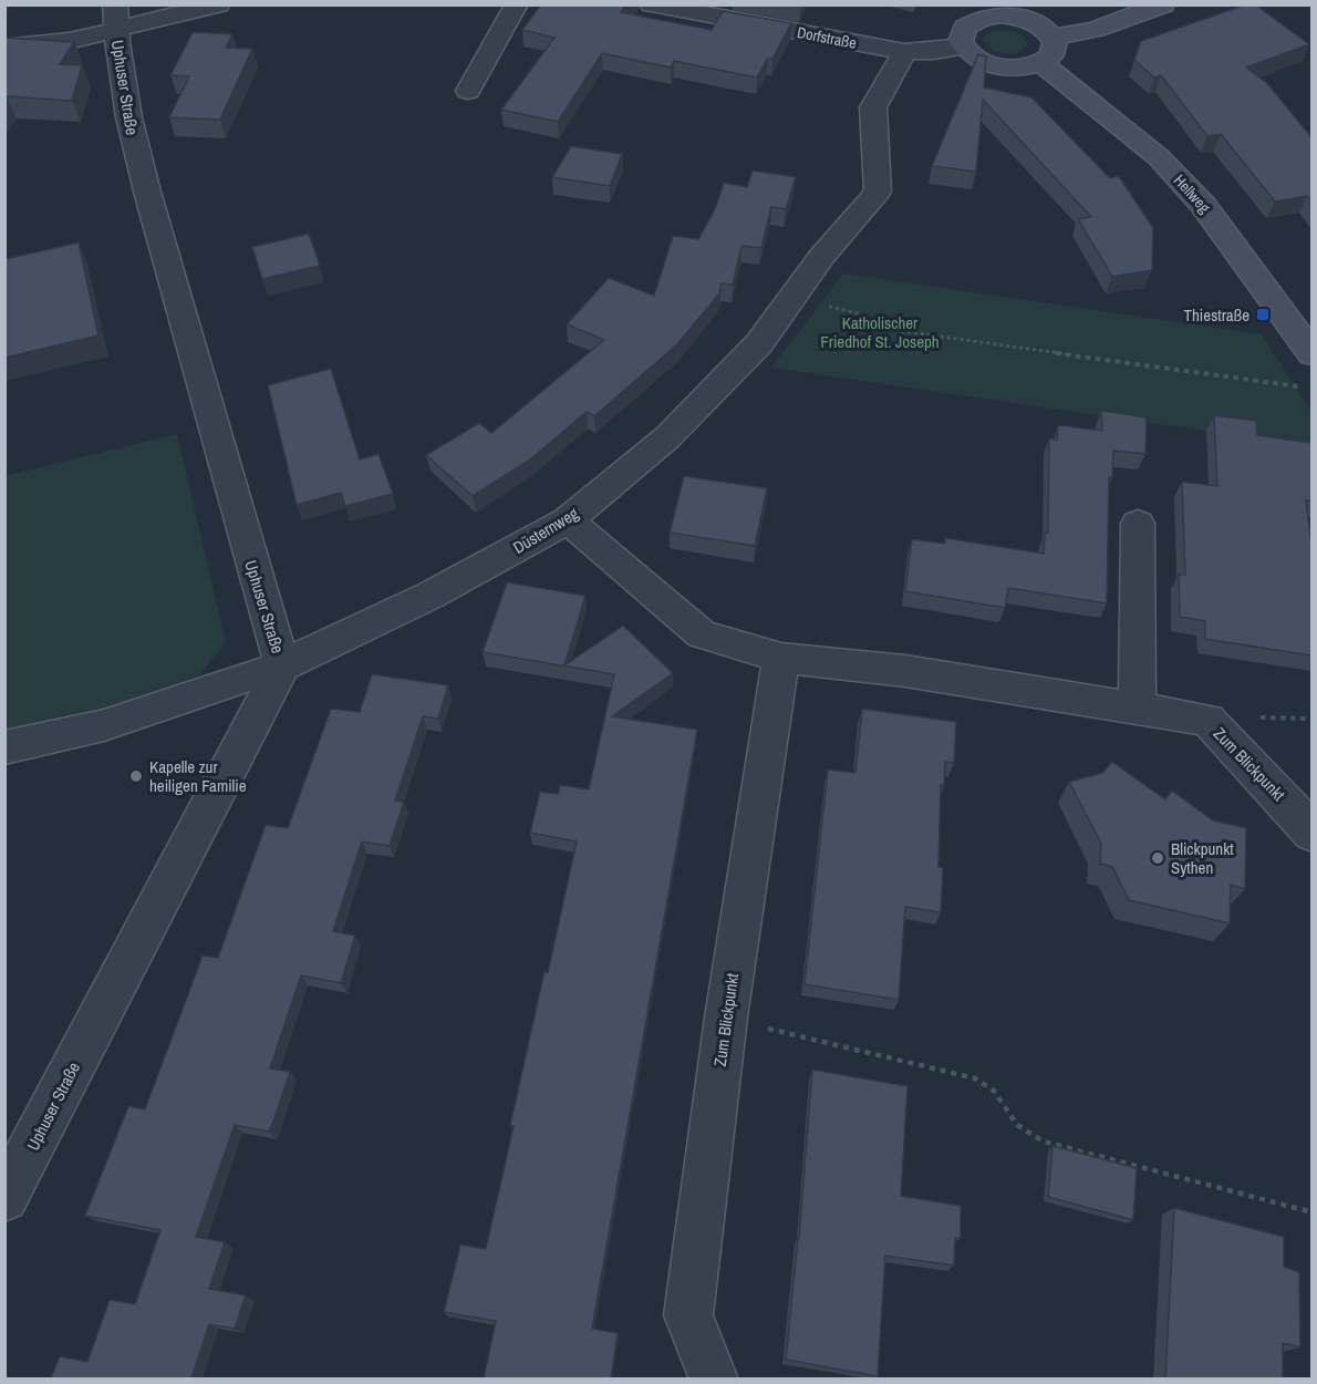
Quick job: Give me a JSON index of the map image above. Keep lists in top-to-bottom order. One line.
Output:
{"streets":{"street":["Dorfstraße","Uphuser Straße","Hellweg","Düsternweg","Zum Blickpunkt"]},"crossings":[["Dorfstraße","Düsternweg"],["Uphuser Straße","Düsternweg"],["Düsternweg","Zum Blickpunkt"]],"parks":["Katholischer Friedhof St. Joseph"],"places":{"transit":["Thiestraße"],"other":["Kapelle zur heiligen Familie","Blickpunkt Sythen"]}}
